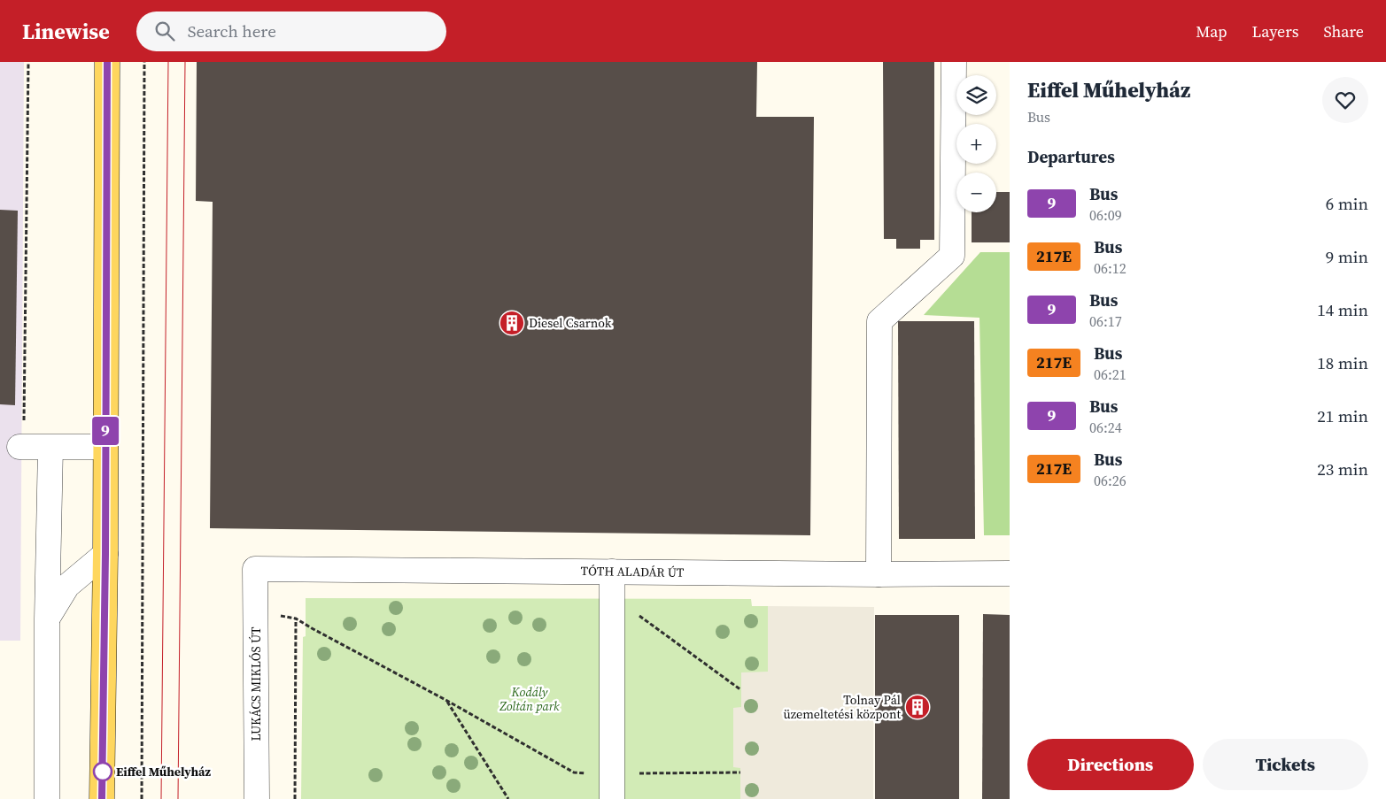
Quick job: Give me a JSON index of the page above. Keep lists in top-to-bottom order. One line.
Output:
{"streets":{"lane":["TÓTH ALADÁR ÚT","LUKÁCS MIKLÓS ÚT"]},"crossings":[["TÓTH ALADÁR ÚT","LUKÁCS MIKLÓS ÚT"]],"parks":["Kodály Zoltán park"],"places":{"building":["Diesel Csarnok","Tolnay Pál üzemeltetési központ"],"other":["Eiffel Műhelyház"]},"lines":["bus line 9"],"page":{"header":"Linewise","search":"Search here","nav":["Map","Layers","Share"],"on_map":"9","heading":[["Eiffel Műhelyház","Bus"],"Departures"],"map_buttons":["+","−"],"list":[{"mark":"9","name":"Bus","note":"06:09","value":"6 min"},{"mark":"217E","name":"Bus","note":"06:12","value":"9 min"},{"mark":"9","name":"Bus","note":"06:17","value":"14 min"},{"mark":"217E","name":"Bus","note":"06:21","value":"18 min"},{"mark":"9","name":"Bus","note":"06:24","value":"21 min"},{"mark":"217E","name":"Bus","note":"06:26","value":"23 min"}],"buttons":["Directions","Tickets"]}}
